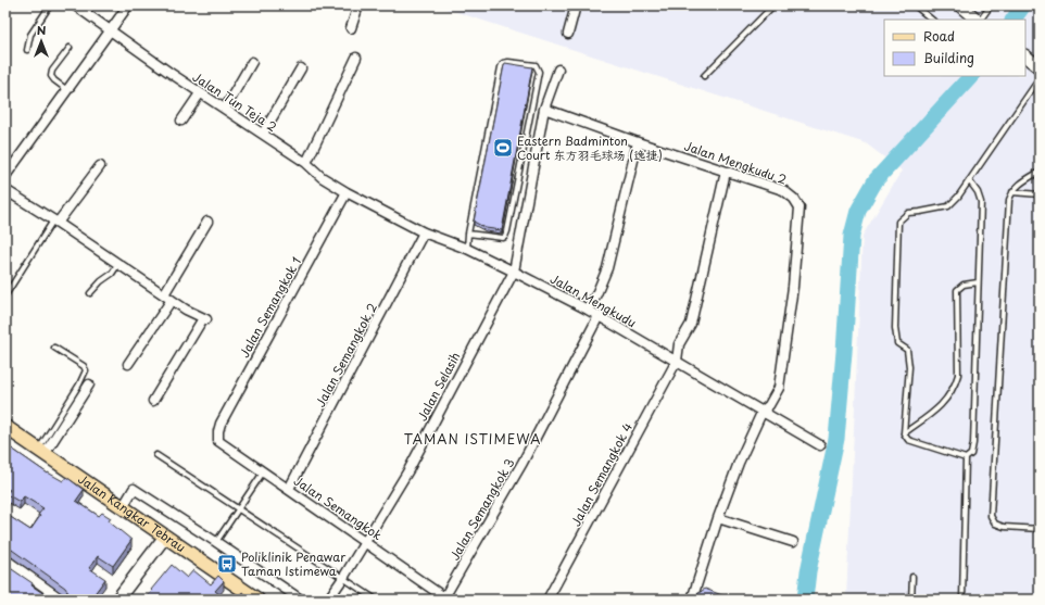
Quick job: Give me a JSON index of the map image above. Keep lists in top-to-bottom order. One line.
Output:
{"streets":{"main road":["Jalan Kangkar Tebrau"],"street":["Jalan Tun Teja 2","Jalan Mengkudu 2","Jalan Mengkudu","Jalan Semangkok 1","Jalan Semangkok 2","Jalan Selasih","Jalan Semangkok 4","Jalan Semangkok","Jalan Semangkok 3"]},"crossings":[["Jalan Tun Teja 2","Jalan Mengkudu"],["Jalan Tun Teja 2","Jalan Semangkok 1"],["Jalan Mengkudu 2","Jalan Mengkudu"],["Jalan Mengkudu 2","Jalan Selasih"],["Jalan Mengkudu 2","Jalan Semangkok 4"],["Jalan Mengkudu","Jalan Semangkok 1"],["Jalan Mengkudu","Jalan Semangkok 2"],["Jalan Mengkudu","Jalan Selasih"],["Jalan Mengkudu","Jalan Semangkok 4"],["Jalan Mengkudu","Jalan Semangkok 3"],["Jalan Semangkok 1","Jalan Semangkok"],["Jalan Semangkok 2","Jalan Semangkok"],["Jalan Selasih","Jalan Semangkok"],["Jalan Semangkok","Jalan Semangkok 3"]],"districts":["TAMAN ISTIMEWA"],"places":{"sports":["Eastern Badminton Court 东方羽毛球场 (逸捷)"],"bus stop":["Poliklinik Penawar Taman Istimewa"]},"legend":["Road","Building"],"north":"top"}
